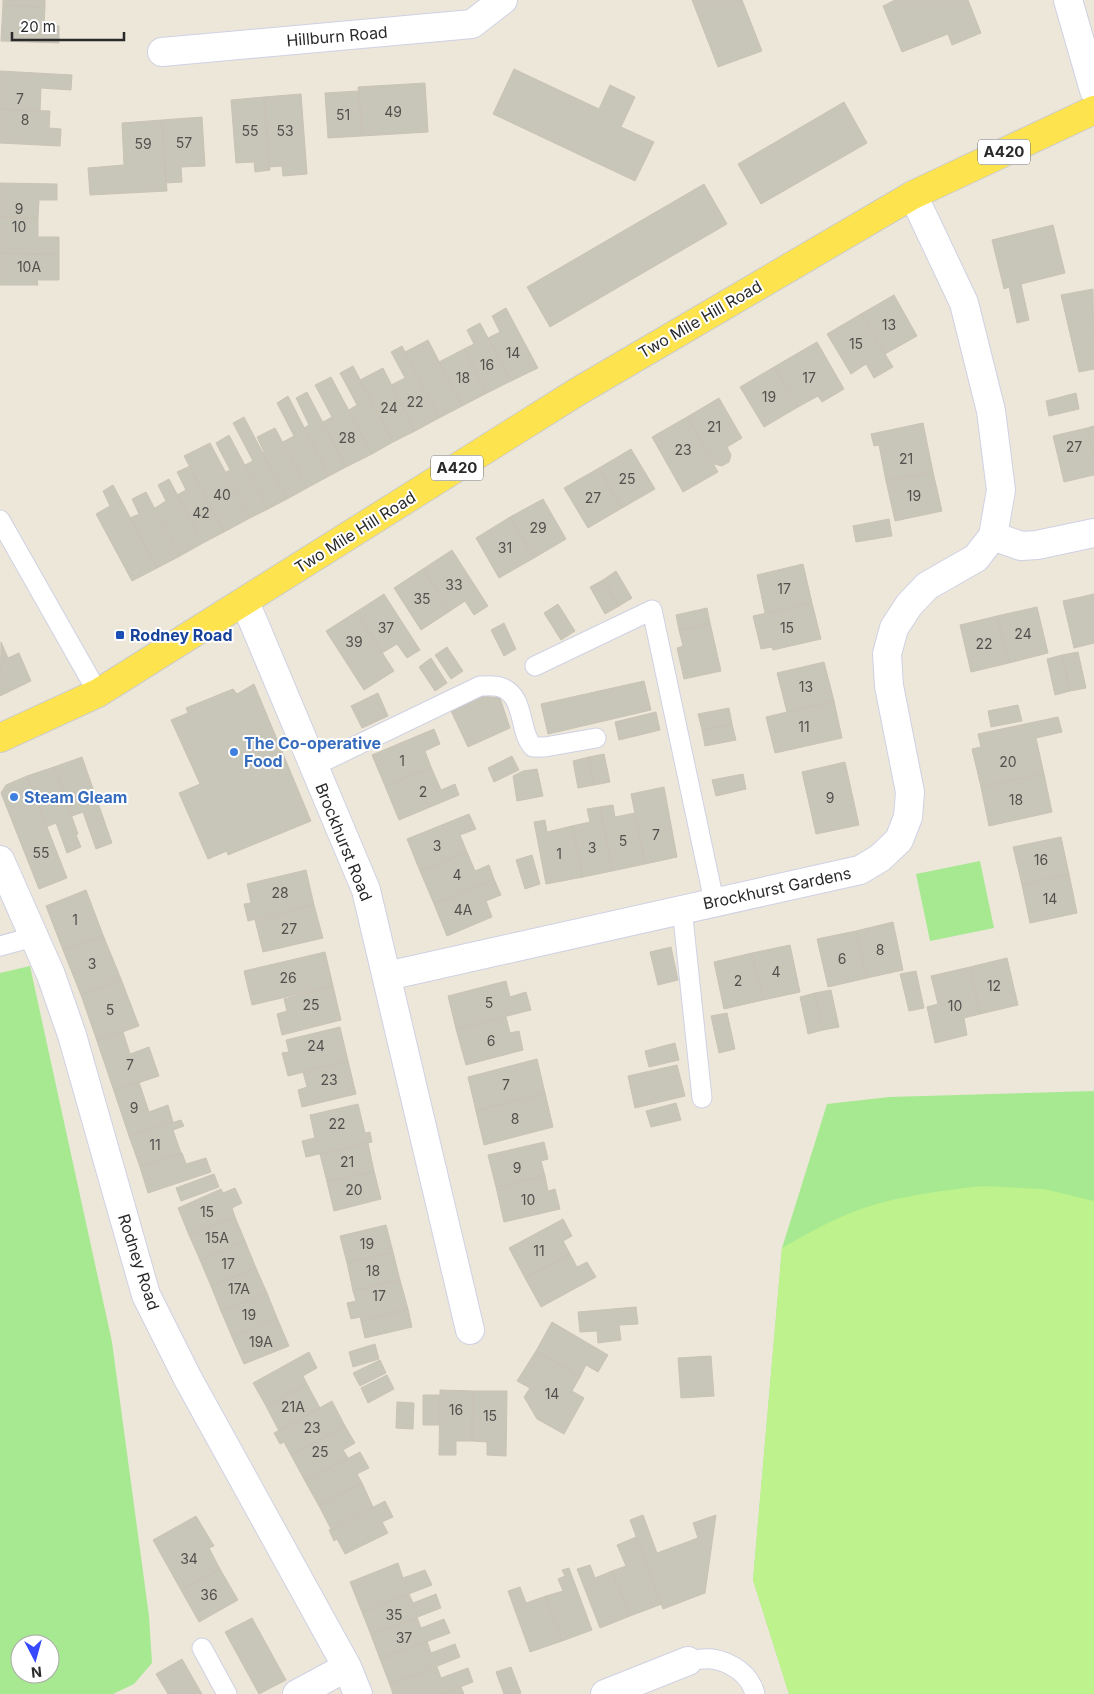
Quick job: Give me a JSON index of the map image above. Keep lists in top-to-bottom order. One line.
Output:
{"streets":{"main road":["A420","Two Mile Hill Road"],"street":["Hillburn Road","Brockhurst Road","Brockhurst Gardens","Rodney Road"]},"crossings":[["A420","Two Mile Hill Road"],["A420","Brockhurst Gardens"],["Two Mile Hill Road","Brockhurst Road"],["Two Mile Hill Road","Brockhurst Gardens"],["Brockhurst Road","Brockhurst Gardens"]],"places":{"transit":["Rodney Road"],"other":["The Co-operative Food","Steam Gleam"]},"house_numbers":["7","49","51","8","55","53","57","59","9","10","10A","13","15","14","16","18","17","19","22","24","21","28","27","23","21","25","40","19","27","42","29","31","33","17","35","37","15","24","39","22","13","11","1","20","2","9","18","7","5","3","3","55","1","16","4","28","14","4A","1","27","8","6","3","4","26","2","12","5","25","10","5","6","24","7","23","7","9","8","22","11","21","9","20","10","15","15A","19","11","17","18","17A","17","19","19A","14","21A","16","15","23","25","34","36","35","37"],"scale_bar":"20 m","north":"bottom"}
